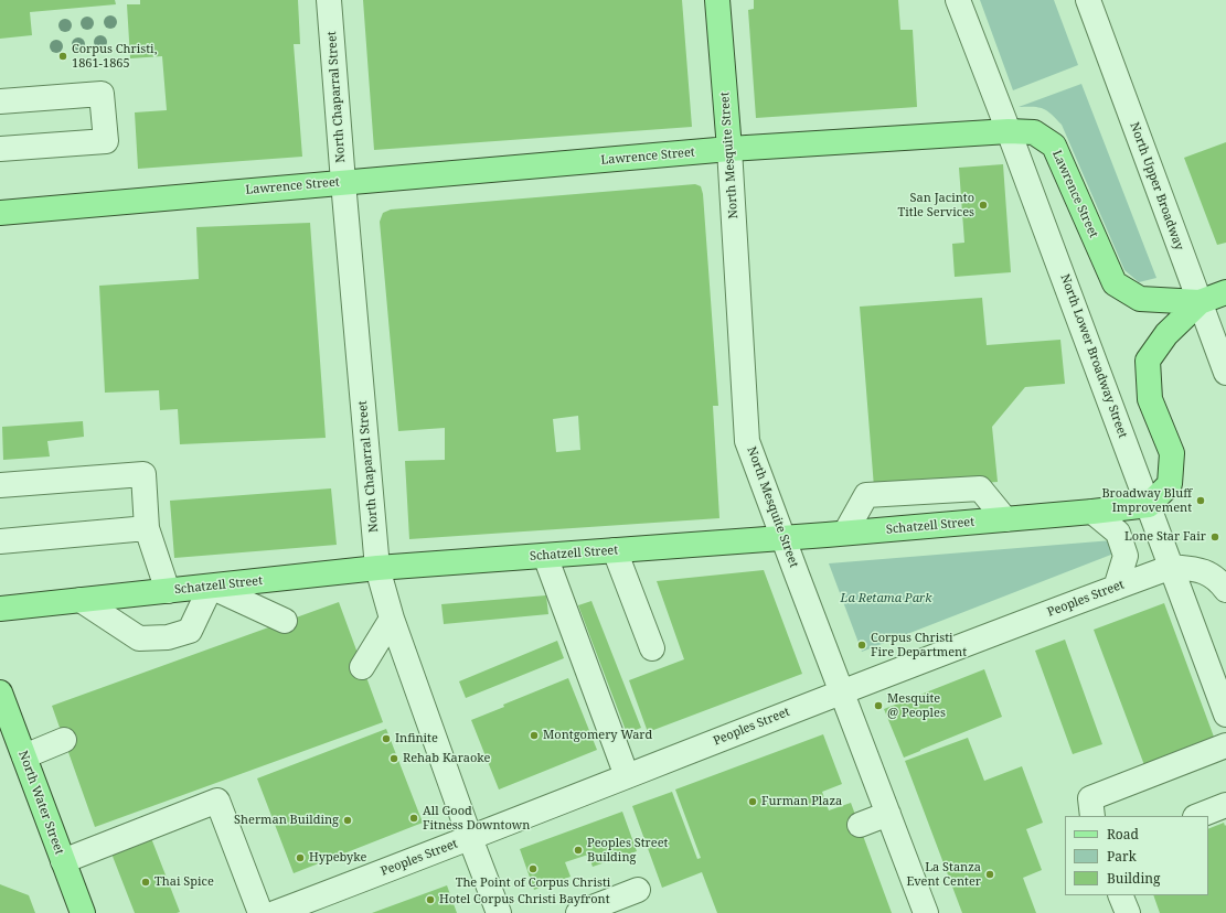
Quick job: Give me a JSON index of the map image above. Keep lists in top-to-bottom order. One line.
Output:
{"streets":{"main road":["North Mesquite Street","Lawrence Street","Schatzell Street","North Water Street"],"street":["North Chaparral Street","North Upper Broadway","North Lower Broadway Street","Peoples Street"]},"crossings":[["North Chaparral Street","Lawrence Street"],["North Chaparral Street","Schatzell Street"],["North Chaparral Street","Peoples Street"],["North Mesquite Street","Lawrence Street"],["North Mesquite Street","Schatzell Street"],["North Mesquite Street","Peoples Street"],["Lawrence Street","North Upper Broadway"],["Lawrence Street","North Lower Broadway Street"],["North Lower Broadway Street","Schatzell Street"],["North Lower Broadway Street","Peoples Street"]],"parks":["La Retama Park"],"places":["Corpus Christi, 1861-1865","San Jacinto Title Services","Broadway Bluff Improvement","Lone Star Fair","Corpus Christi Fire Department","Mesquite @ Peoples","Montgomery Ward","Infinite","Rehab Karaoke","Furman Plaza","All Good Fitness Downtown","Sherman Building","Peoples Street Building","Hypebyke","The Point of Corpus Christi","La Stanza Event Center","Thai Spice","Hotel Corpus Christi Bayfront"],"legend":["Road","Park","Building"]}
